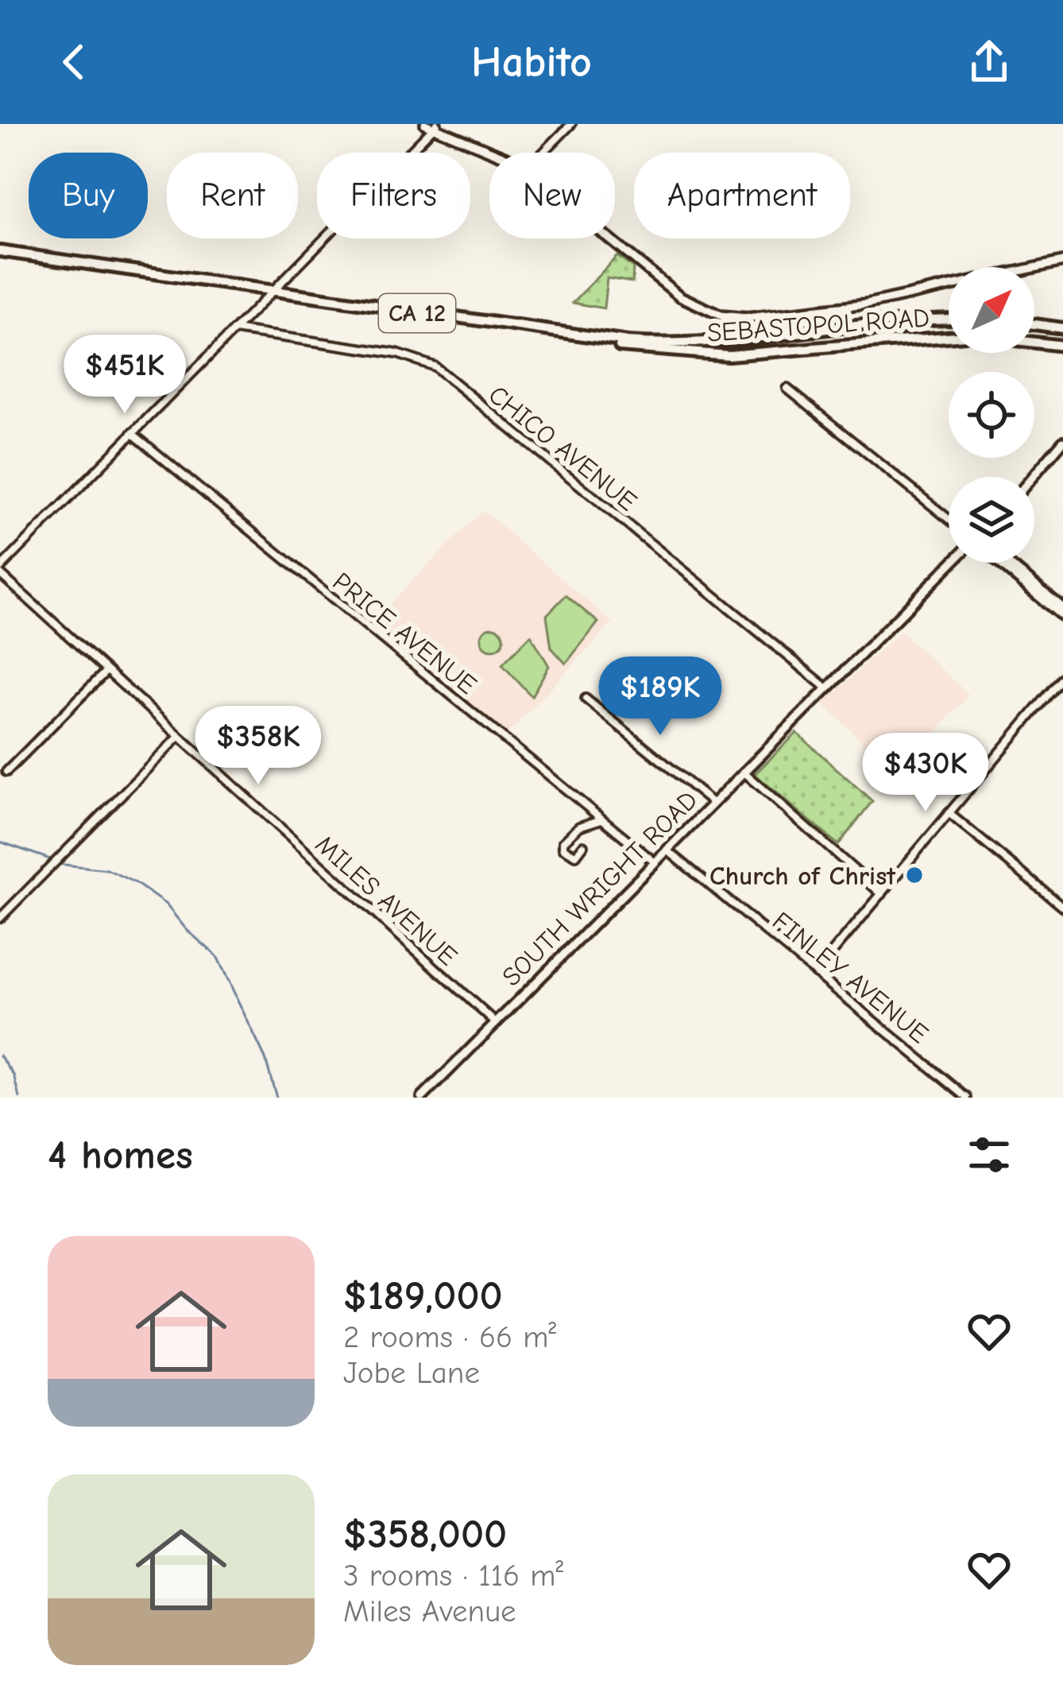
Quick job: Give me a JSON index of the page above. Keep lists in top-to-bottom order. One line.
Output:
{"streets":{"main road":["CA 12","SEBASTOPOL ROAD","SOUTH WRIGHT ROAD"],"street":["CHICO AVENUE","PRICE AVENUE","MILES AVENUE","FINLEY AVENUE"]},"crossings":[["CHICO AVENUE","SOUTH WRIGHT ROAD"],["PRICE AVENUE","SOUTH WRIGHT ROAD"],["SOUTH WRIGHT ROAD","MILES AVENUE"],["SOUTH WRIGHT ROAD","FINLEY AVENUE"]],"places":["Church of Christ"],"north":"top right","page":{"header":"Habito","chip":["Buy","Rent","Filters","New","Apartment"],"price":["$451K","$189K","$358K","$430K"],"heading":"4 homes","list":[{"name":"$189,000","note":"2 rooms · 66 m² · Jobe Lane"},{"name":"$358,000","note":"3 rooms · 116 m² · Miles Avenue"}]}}
